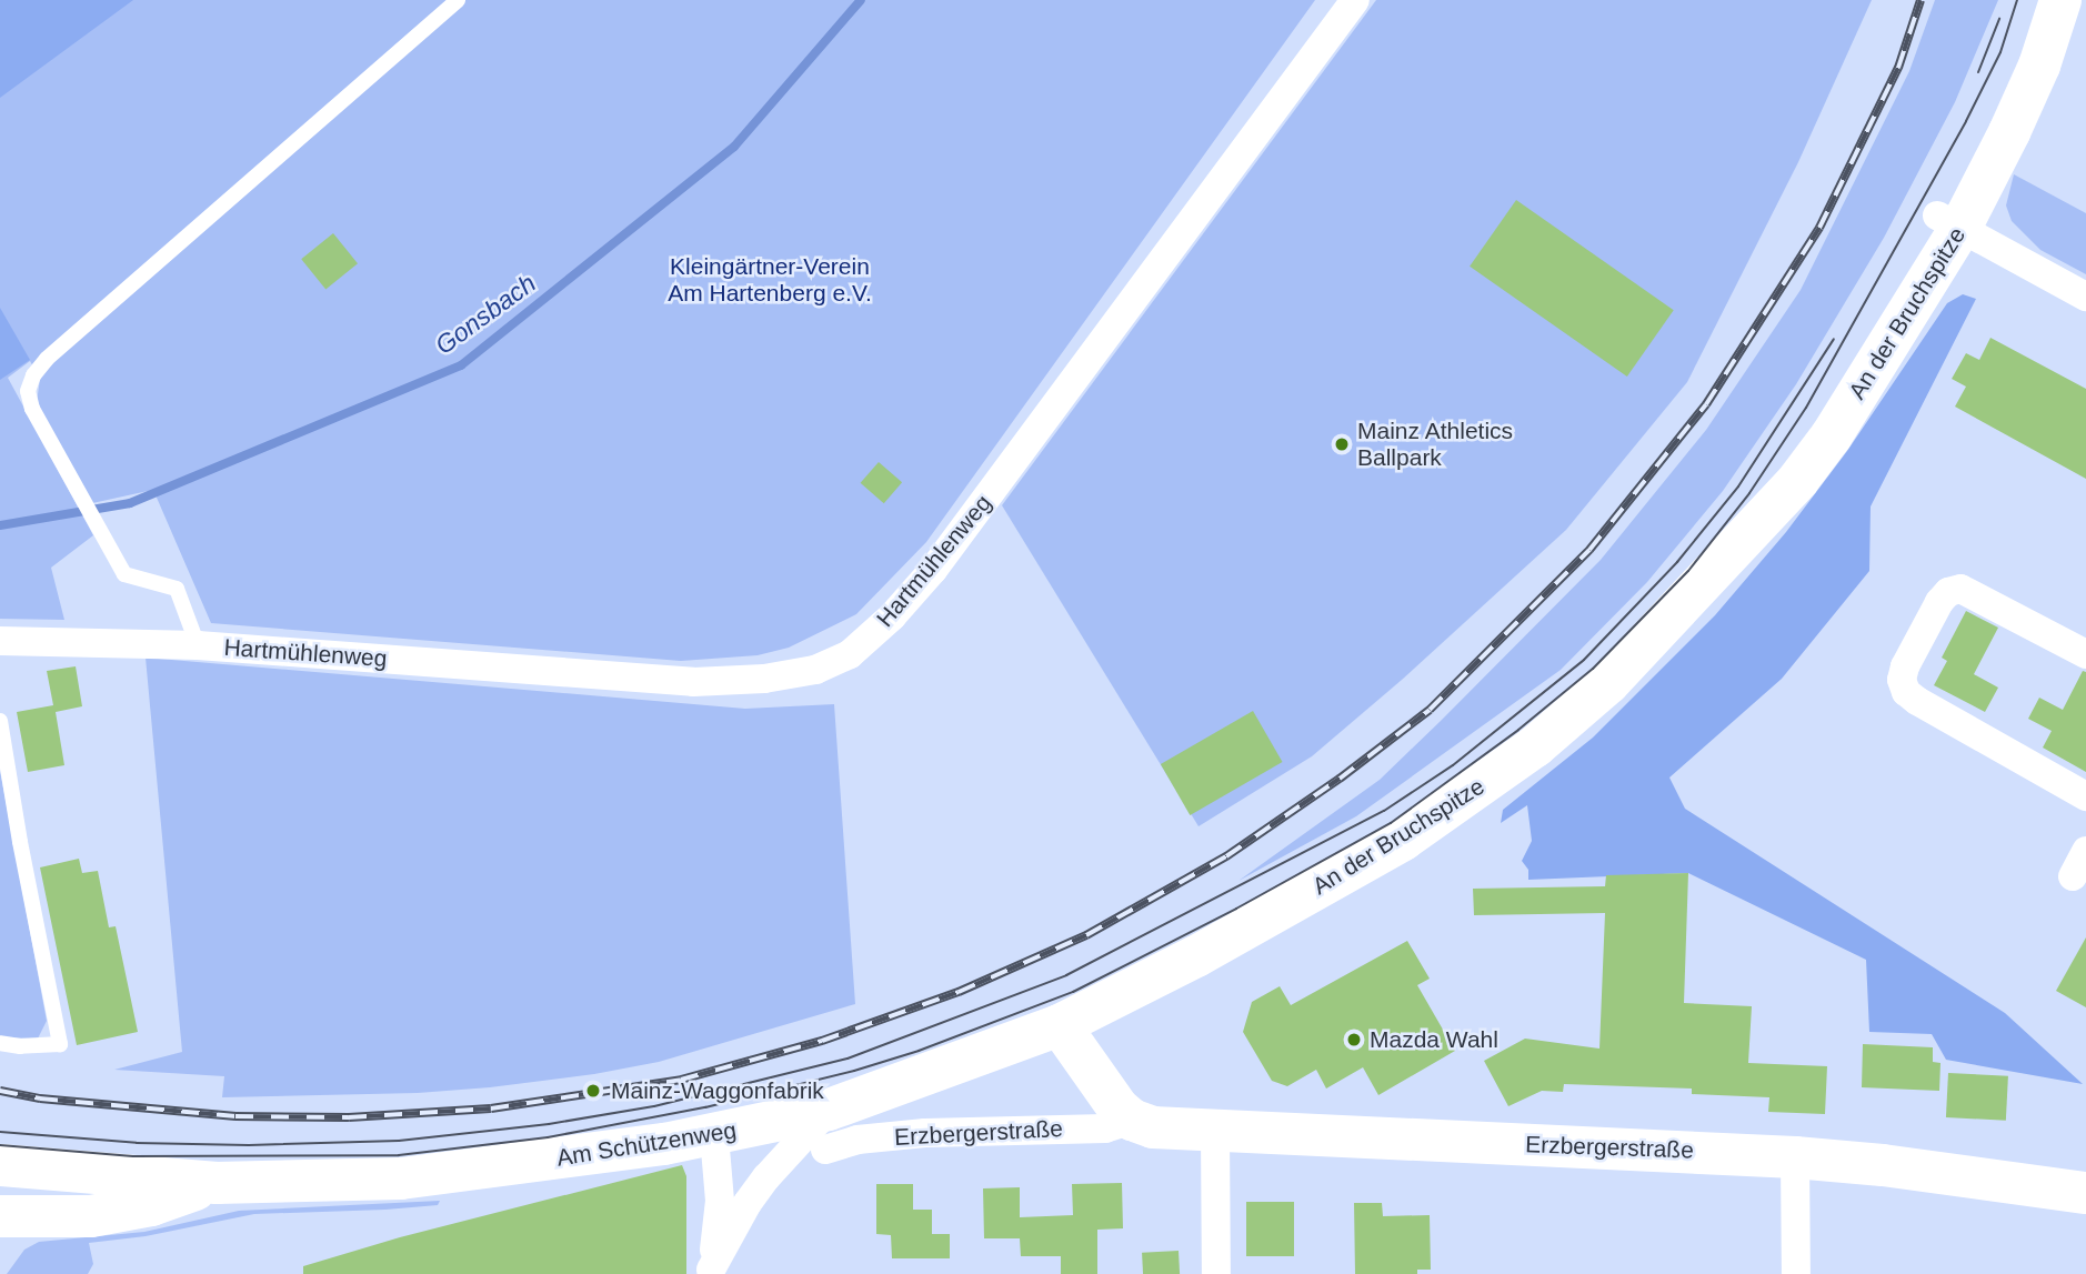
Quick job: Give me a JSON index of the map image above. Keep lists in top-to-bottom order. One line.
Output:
{"streets":{"main road":["An der Bruchspitze","Erzbergerstraße","Am Schützenweg"],"street":["Hartmühlenweg"]},"crossings":[["An der Bruchspitze","Am Schützenweg"],["Erzbergerstraße","Am Schützenweg"]],"water":["Gonsbach"],"parks":["Kleingärtner-Verein Am Hartenberg e.V."],"places":["Mainz Athletics Ballpark","Mazda Wahl","Mainz-Waggonfabrik"]}
